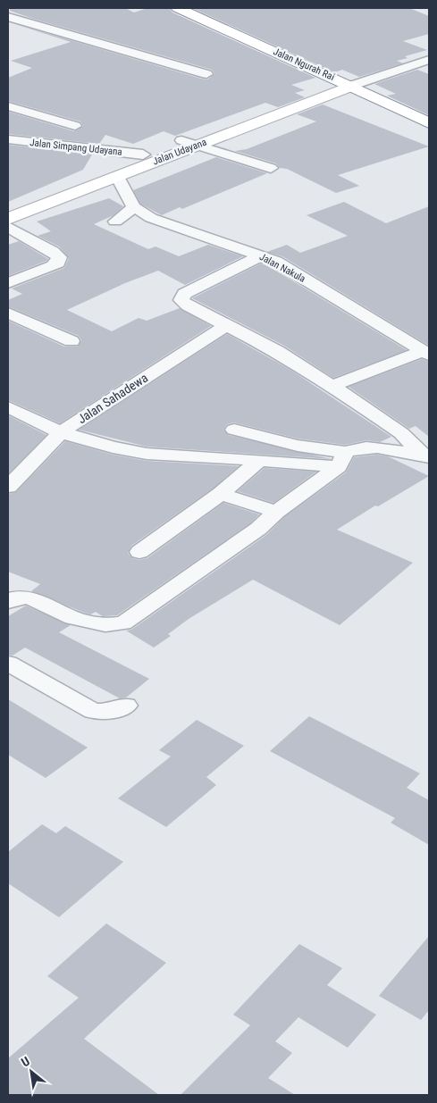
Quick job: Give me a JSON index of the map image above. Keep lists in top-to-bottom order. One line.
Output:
{"streets":{"main road":["Jalan Ngurah Rai","Jalan Udayana"],"street":["Jalan Simpang Udayana","Jalan Nakula","Jalan Sahadewa"]},"crossings":[["Jalan Ngurah Rai","Jalan Udayana"],["Jalan Simpang Udayana","Jalan Udayana"]],"north":"top left"}
